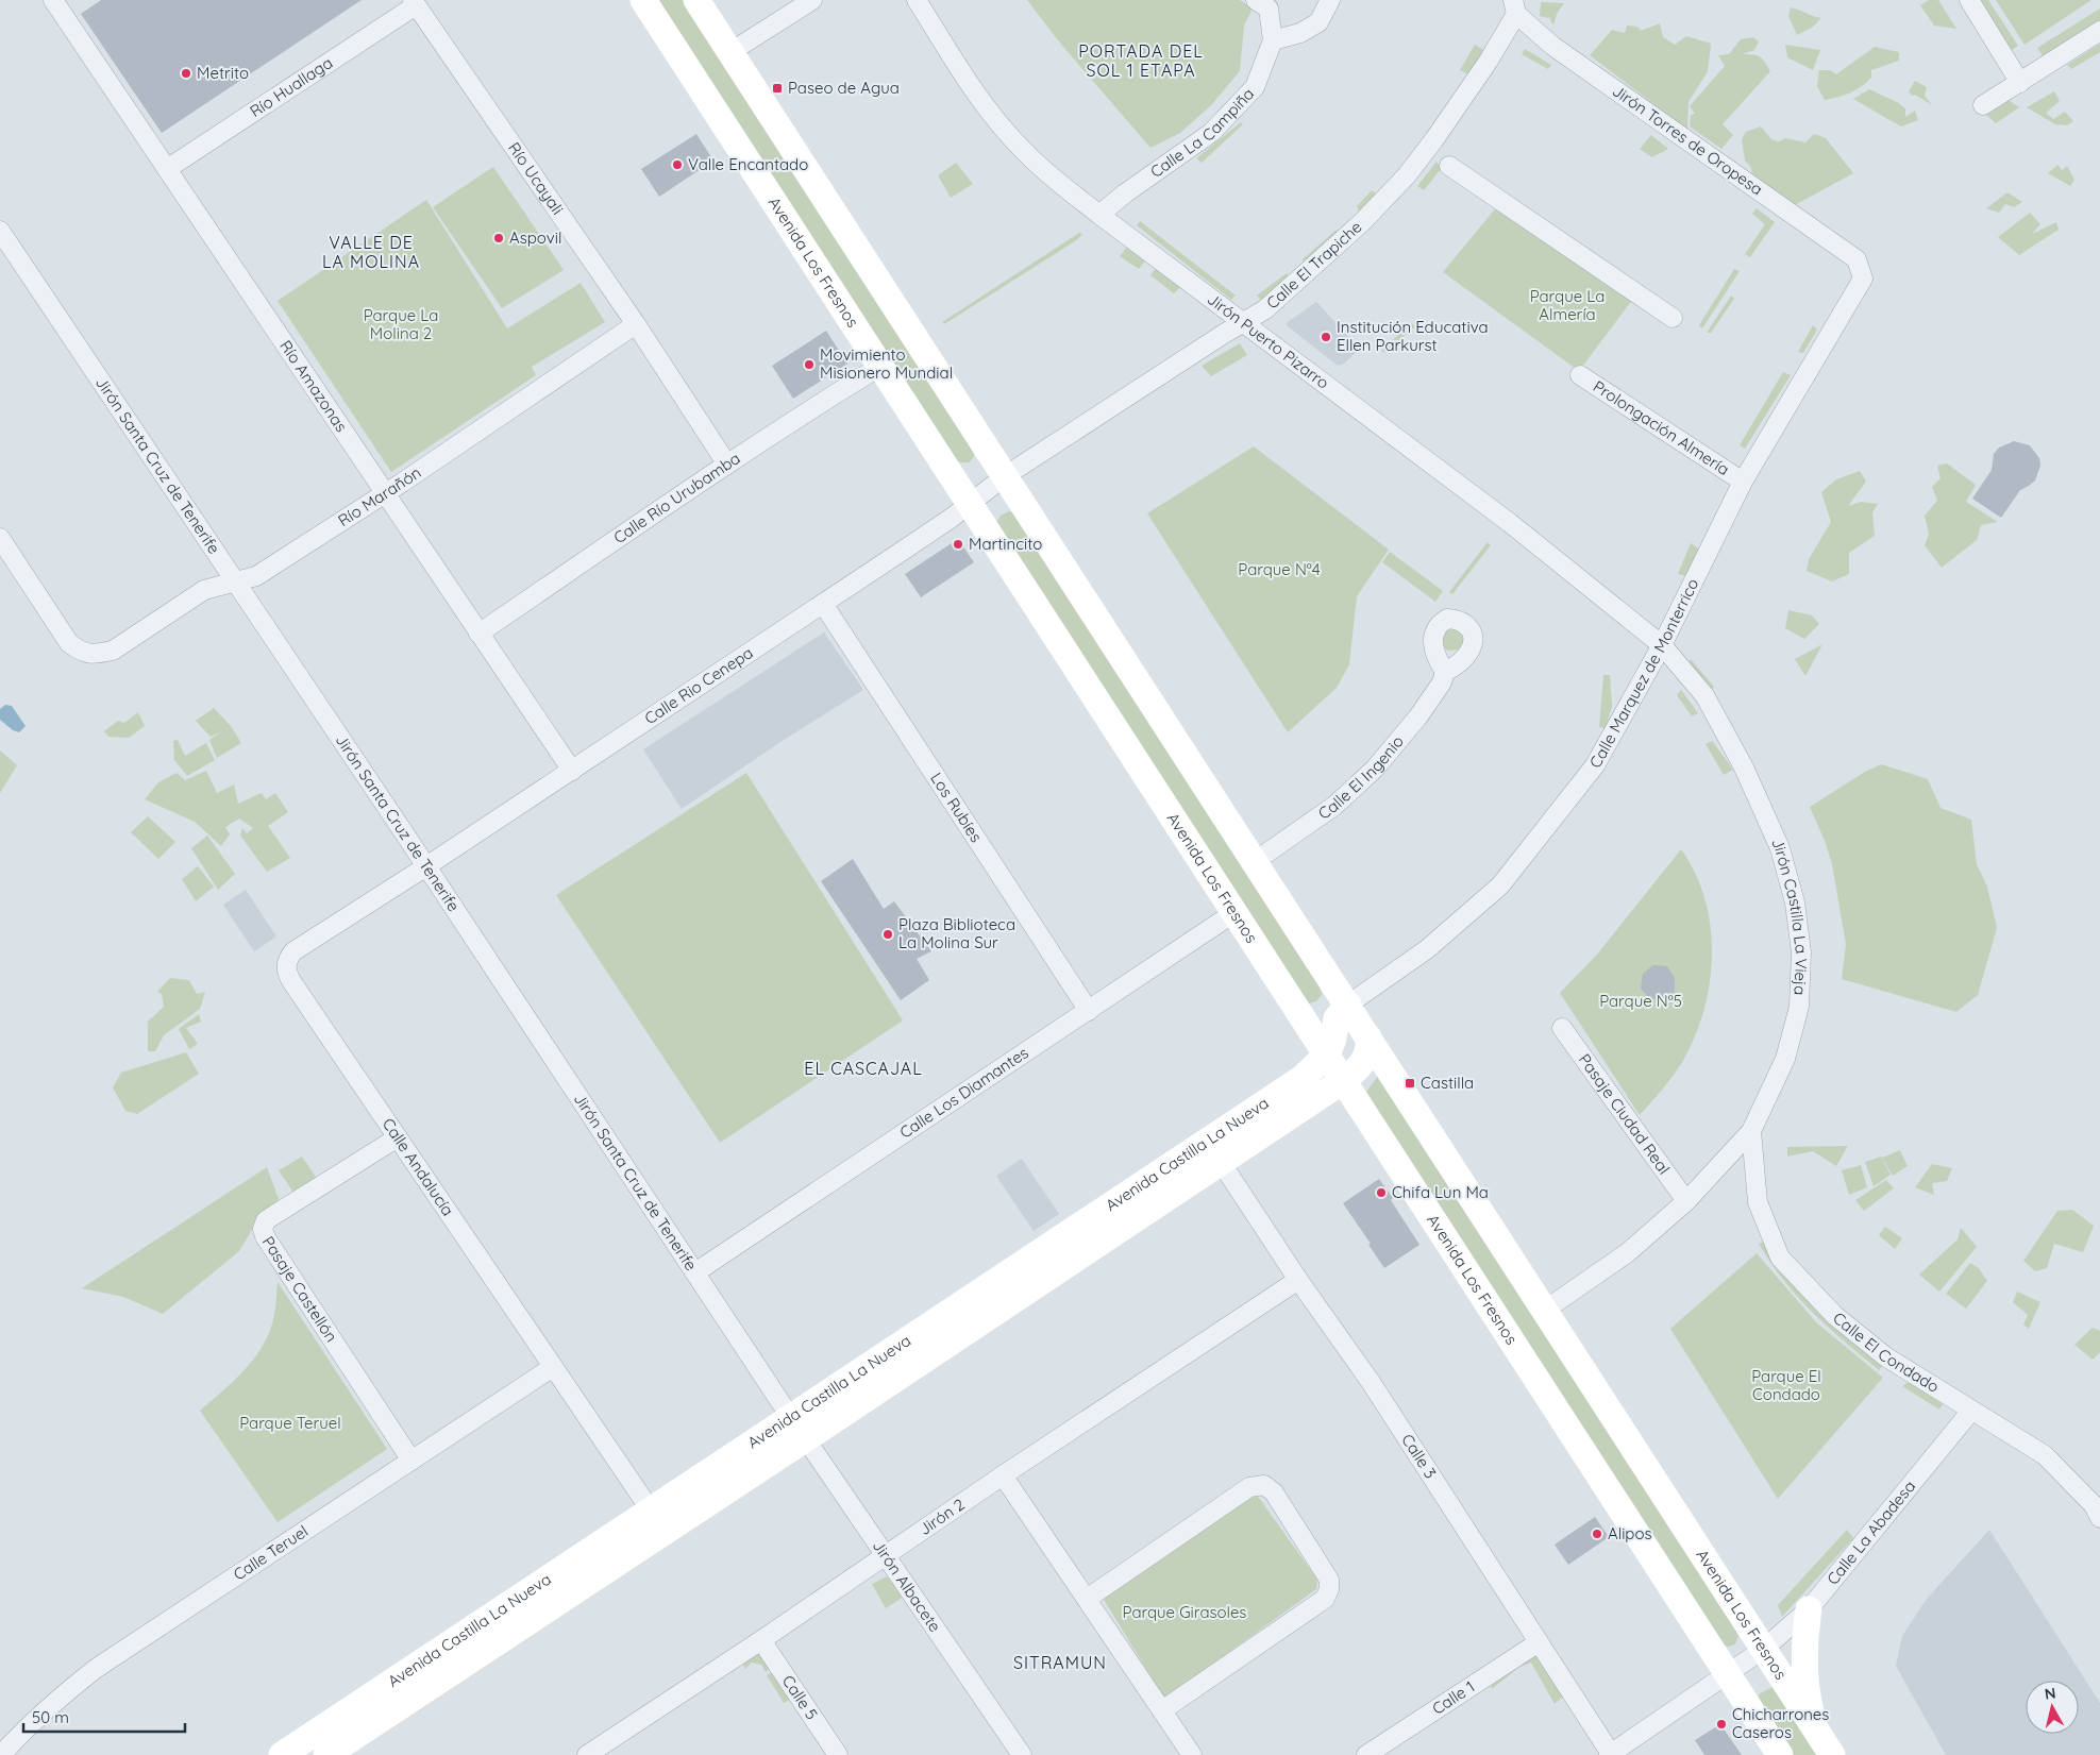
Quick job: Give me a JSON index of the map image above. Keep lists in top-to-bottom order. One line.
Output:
{"streets":{"main road":["Avenida Los Fresnos","Avenida Castilla La Nueva"],"street":["Río Huallaga","Calle La Campiña","Jirón Torres de Oropesa","Río Ucayali","Calle El Trapiche","Jirón Puerto Pizarro","Río Amazonas","Prolongación Almería","Jirón Santa Cruz de Tenerife","Río Marañón","Calle Río Urubamba","Calle Marquez de Monterrico","Calle Rio Cenepa","Calle El Ingenio","Los Rubíes","Jirón Castilla La Vieja","Calle Los Diamantes","Pasaje Ciudad Real","Calle Andalucía","Pasaje Castellón","Calle El Condado","Calle 3","Jirón 2","Calle La Abadesa","Calle Teruel","Jirón Albacete","Calle 5","Calle 1"]},"crossings":[["Río Huallaga","Río Ucayali"],["Río Huallaga","Río Amazonas"],["Calle La Campiña","Jirón Puerto Pizarro"],["Jirón Torres de Oropesa","Calle El Trapiche"],["Jirón Torres de Oropesa","Calle Marquez de Monterrico"],["Río Ucayali","Río Marañón"],["Río Ucayali","Calle Río Urubamba"],["Avenida Los Fresnos","Calle El Trapiche"],["Avenida Los Fresnos","Calle Río Urubamba"],["Avenida Los Fresnos","Calle Marquez de Monterrico"],["Avenida Los Fresnos","Calle Rio Cenepa"],["Avenida Los Fresnos","Calle El Ingenio"],["Avenida Los Fresnos","Jirón Castilla La Vieja"],["Avenida Los Fresnos","Calle Los Diamantes"],["Avenida Los Fresnos","Avenida Castilla La Nueva"],["Avenida Los Fresnos","Calle La Abadesa"],["Calle El Trapiche","Jirón Puerto Pizarro"],["Calle El Trapiche","Calle Rio Cenepa"],["Jirón Puerto Pizarro","Calle Marquez de Monterrico"],["Jirón Puerto Pizarro","Jirón Castilla La Vieja"],["Río Amazonas","Río Marañón"],["Río Amazonas","Calle Río Urubamba"],["Río Amazonas","Calle Rio Cenepa"],["Prolongación Almería","Calle Marquez de Monterrico"],["Jirón Santa Cruz de Tenerife","Río Marañón"],["Jirón Santa Cruz de Tenerife","Calle Rio Cenepa"],["Jirón Santa Cruz de Tenerife","Calle Los Diamantes"],["Jirón Santa Cruz de Tenerife","Avenida Castilla La Nueva"],["Jirón Santa Cruz de Tenerife","Calle Andalucía"],["Jirón Santa Cruz de Tenerife","Jirón Albacete"],["Calle Marquez de Monterrico","Jirón Castilla La Vieja"],["Calle Marquez de Monterrico","Avenida Castilla La Nueva"],["Calle Rio Cenepa","Los Rubíes"],["Calle Rio Cenepa","Calle Andalucía"],["Los Rubíes","Calle Los Diamantes"],["Jirón Castilla La Vieja","Pasaje Ciudad Real"],["Jirón Castilla La Vieja","Calle El Condado"],["Avenida Castilla La Nueva","Calle Andalucía"],["Avenida Castilla La Nueva","Calle 3"],["Avenida Castilla La Nueva","Jirón Albacete"],["Calle Andalucía","Pasaje Castellón"],["Calle Andalucía","Calle Teruel"],["Pasaje Castellón","Calle Teruel"],["Calle El Condado","Calle La Abadesa"],["Calle 3","Jirón 2"],["Calle 3","Calle La Abadesa"],["Calle 3","Calle 1"],["Jirón 2","Jirón Albacete"],["Jirón 2","Calle 5"]],"districts":["PORTADA DEL SOL 1 ETAPA","VALLE DE LA MOLINA","EL CASCAJAL","SITRAMUN"],"parks":["Parque La Almería","Parque La Molina 2","Parque N°4","Parque N°5","Parque El Condado","Parque Teruel","Parque Girasoles"],"places":{"other":["Metrito","Valle Encantado","Aspovil","Institución Educativa Ellen Parkurst","Movimiento Misionero Mundial","Martincito","Plaza Biblioteca La Molina Sur","Chifa Lun Ma","Alipos","Chicharrones Caseros"],"transit":["Paseo de Agua","Castilla"]},"scale_bar":"50 m","north":"top"}
